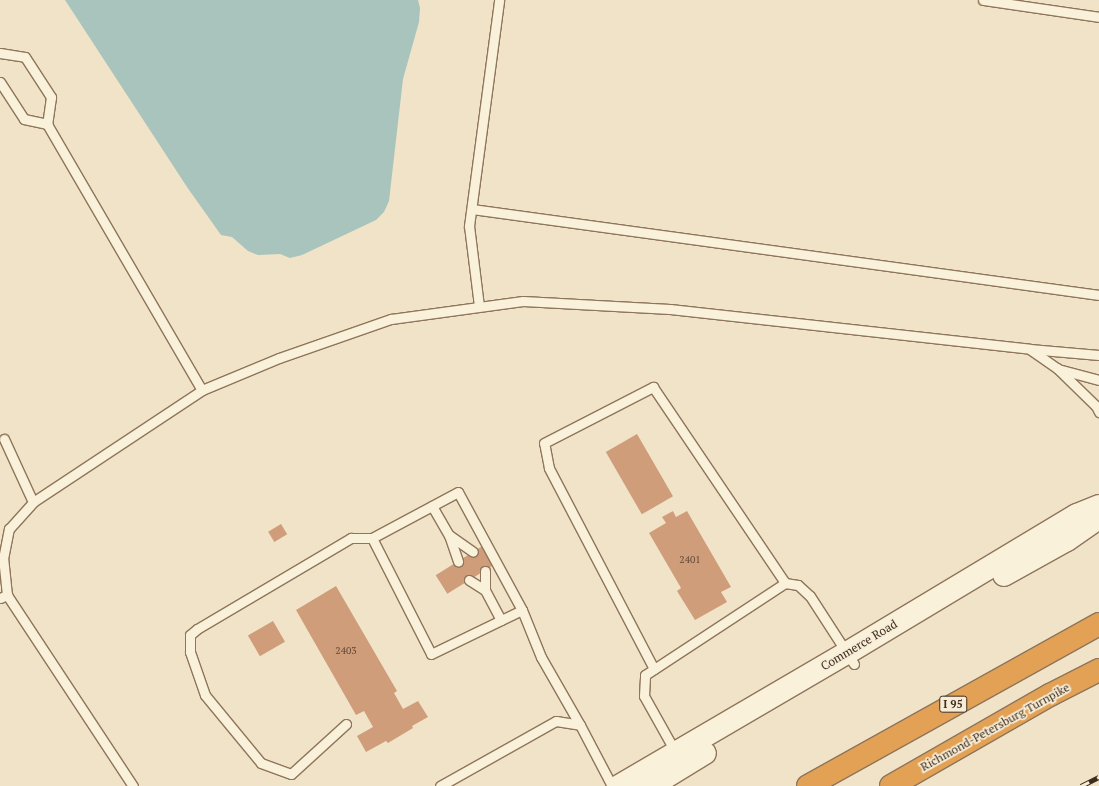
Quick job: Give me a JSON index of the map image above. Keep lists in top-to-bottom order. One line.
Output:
{"streets":{"highway":["I 95","Richmond-Petersburg Turnpike"],"main road":["Commerce Road"]},"house_numbers":["2401","2403"]}
